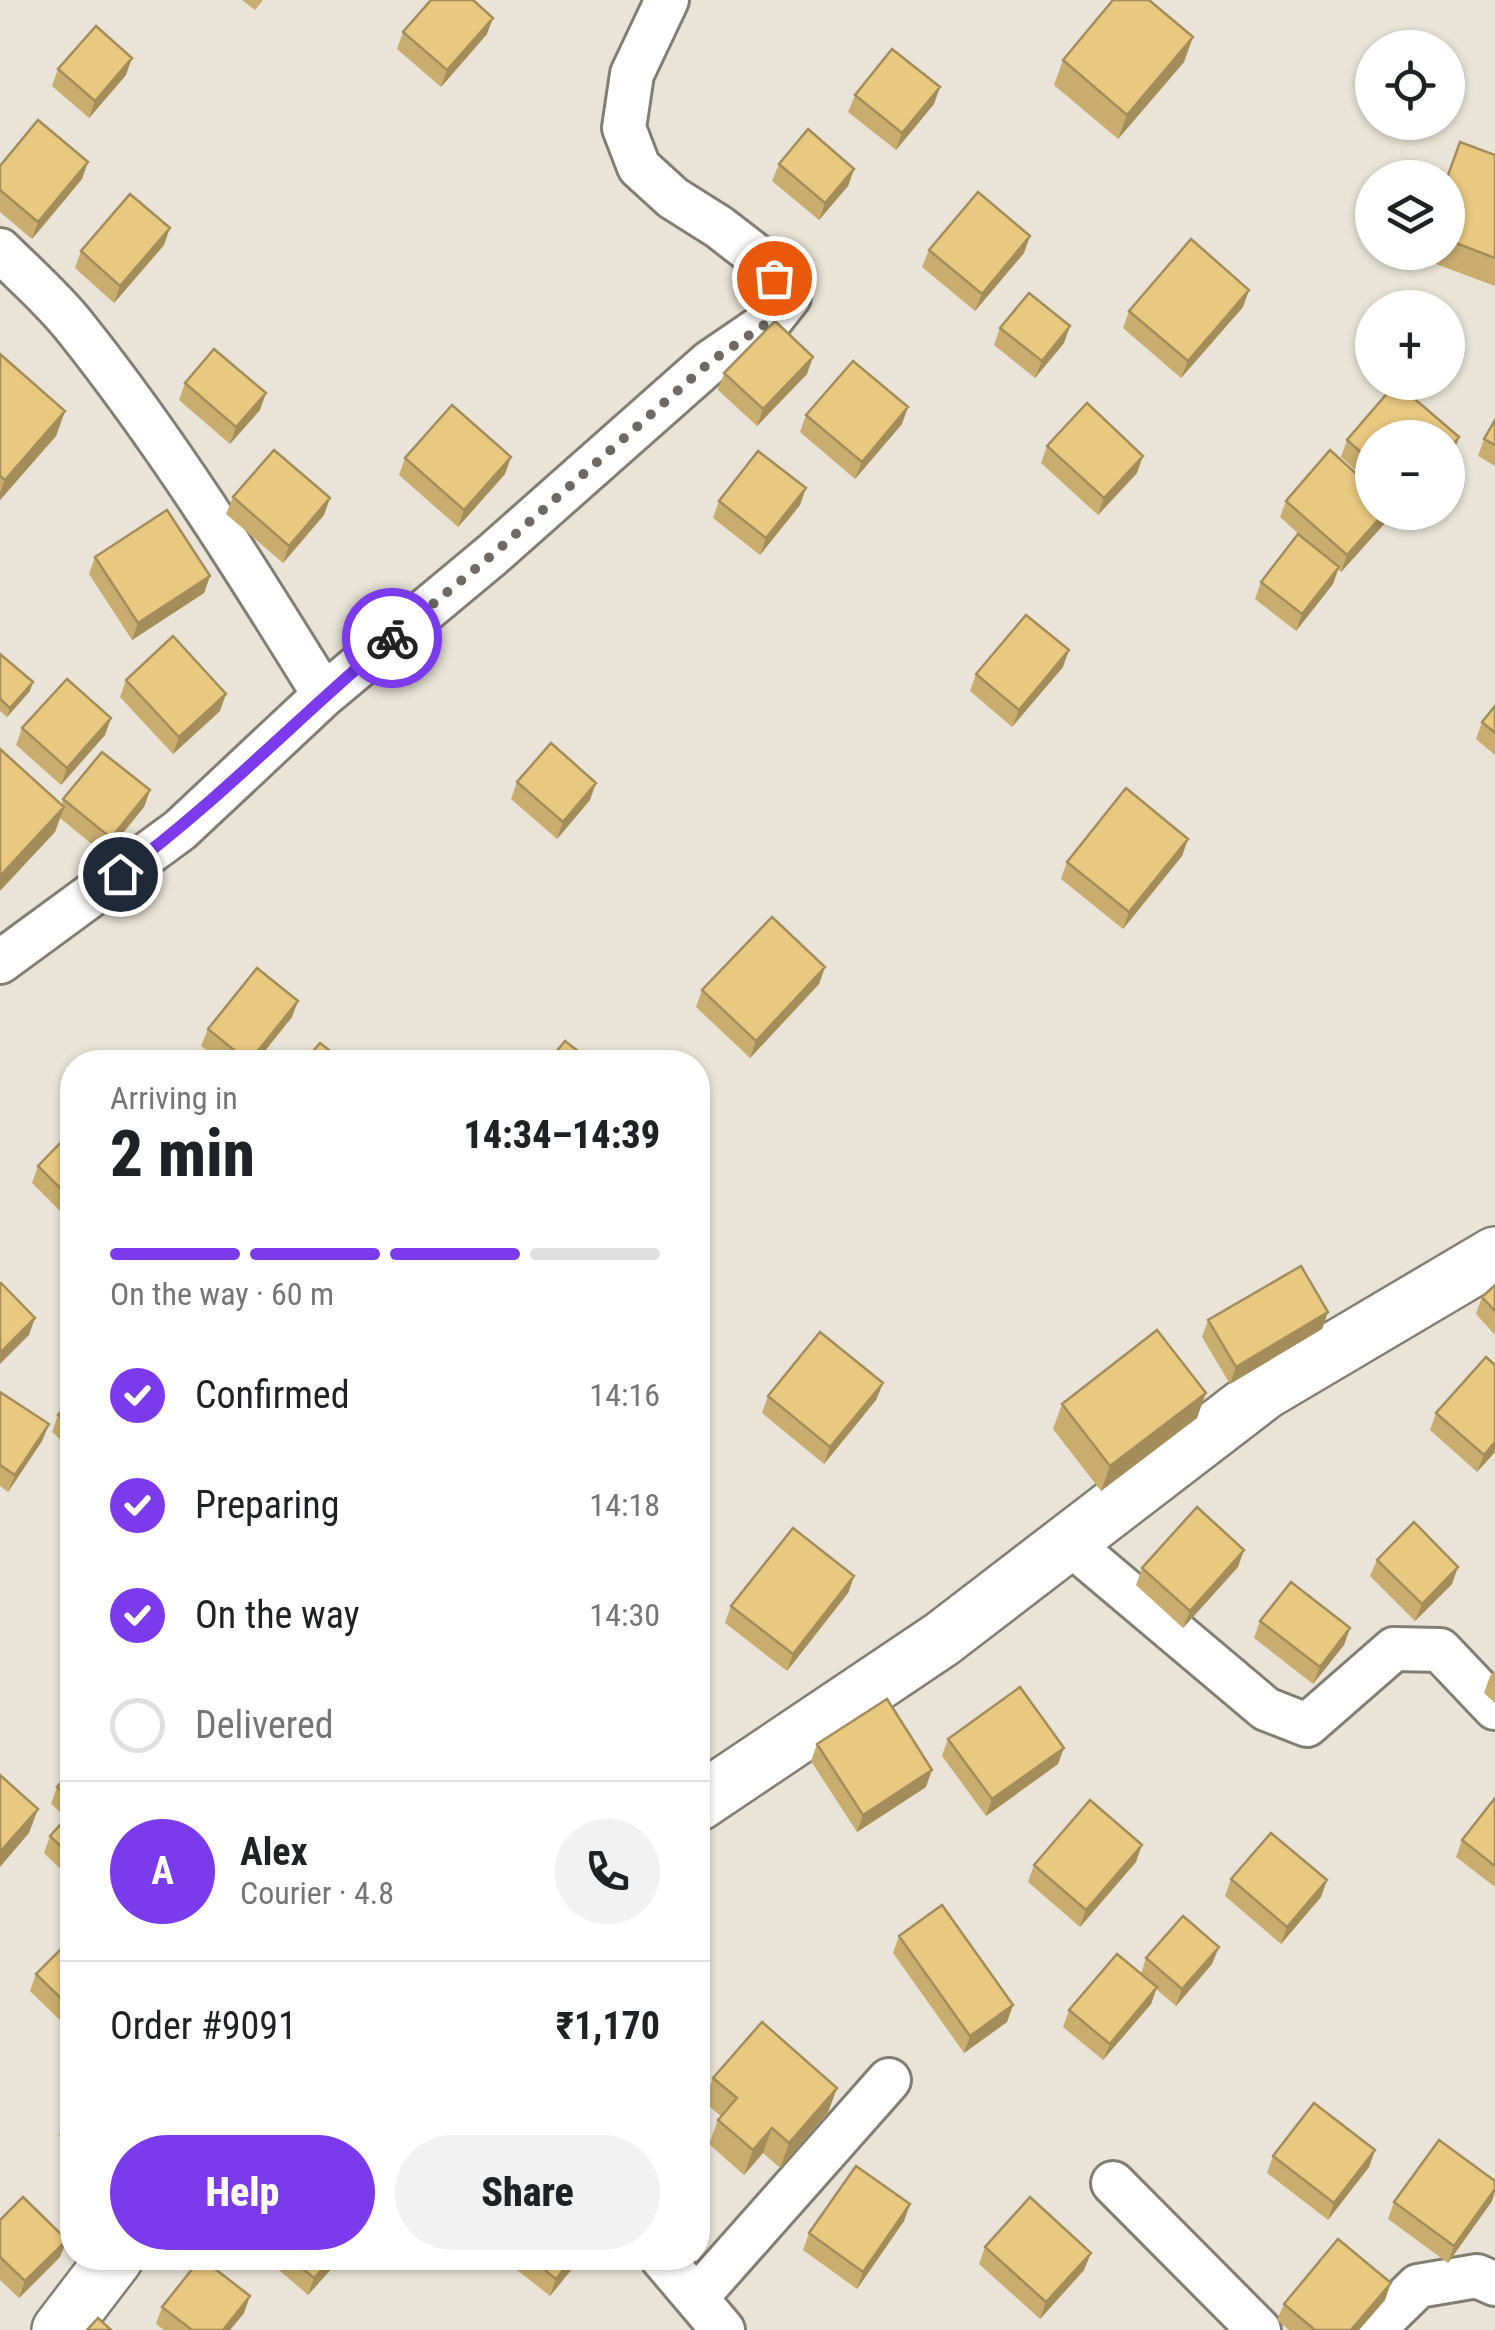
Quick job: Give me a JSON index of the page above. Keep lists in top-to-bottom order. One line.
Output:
{"page":{"map_buttons":["+","−"],"heading":["2 min","Arriving in","14:34–14:39"],"panel":["Alex","Courier · 4.8","Order #9091","₹1,170"],"bar":"On the way · 60 m","list":[["Confirmed","14:16"],["Preparing","14:18"],["On the way","14:30"],"Delivered"],"round":"A","buttons":["Help","Share"]}}
